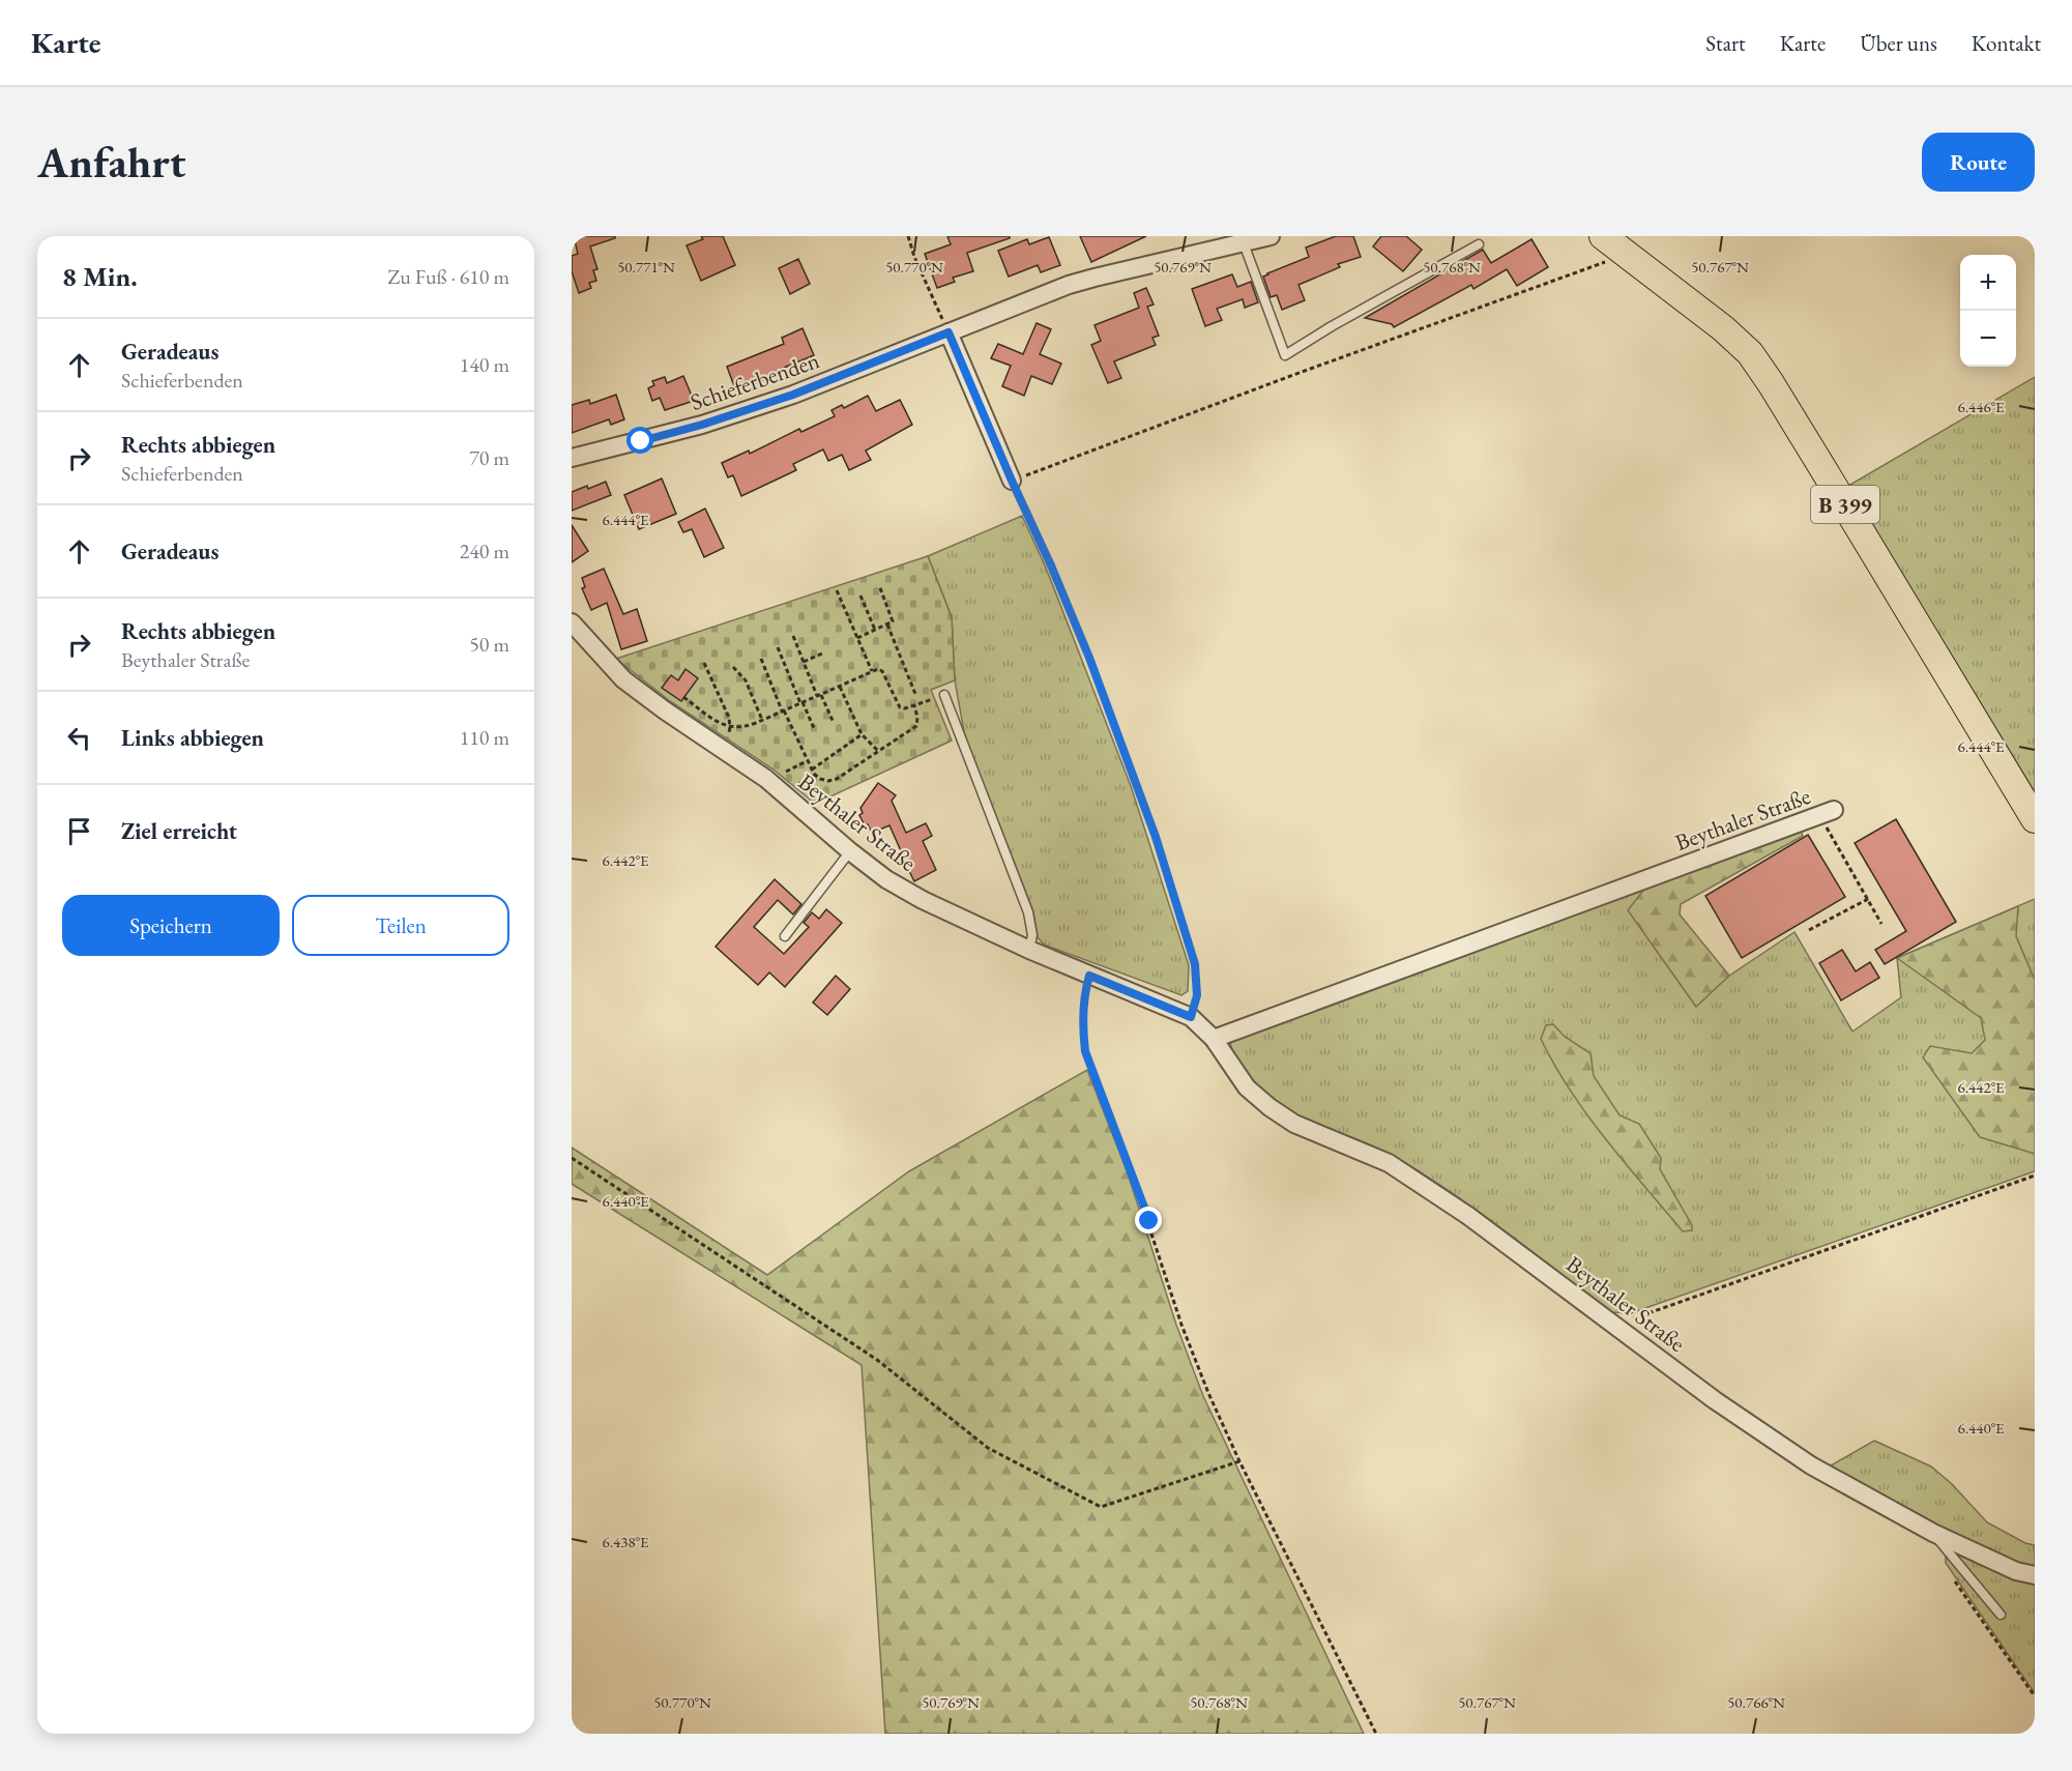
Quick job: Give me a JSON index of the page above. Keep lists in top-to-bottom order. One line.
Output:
{"streets":{"main road":["B 399"],"street":["Schieferbenden","Beythaler Straße"]},"page":{"header":"Karte","nav":["Start","Karte","Über uns","Kontakt"],"buttons":["Route",["Speichern","Teilen"]],"title":"Anfahrt","heading":["8 Min.","Zu Fuß · 610 m"],"map_buttons":["+","−"],"list":[["Geradeaus","Schieferbenden","140 m"],["Rechts abbiegen","Schieferbenden","70 m"],["Geradeaus","240 m"],["Rechts abbiegen","Beythaler Straße","50 m"],["Links abbiegen","110 m"],"Ziel erreicht"]},"coordinates":["50.771°N","50.770°N","50.769°N","50.768°N","50.767°N","6.446°E","6.444°E","6.442°E","6.440°E","6.438°E","50.766°N"]}
